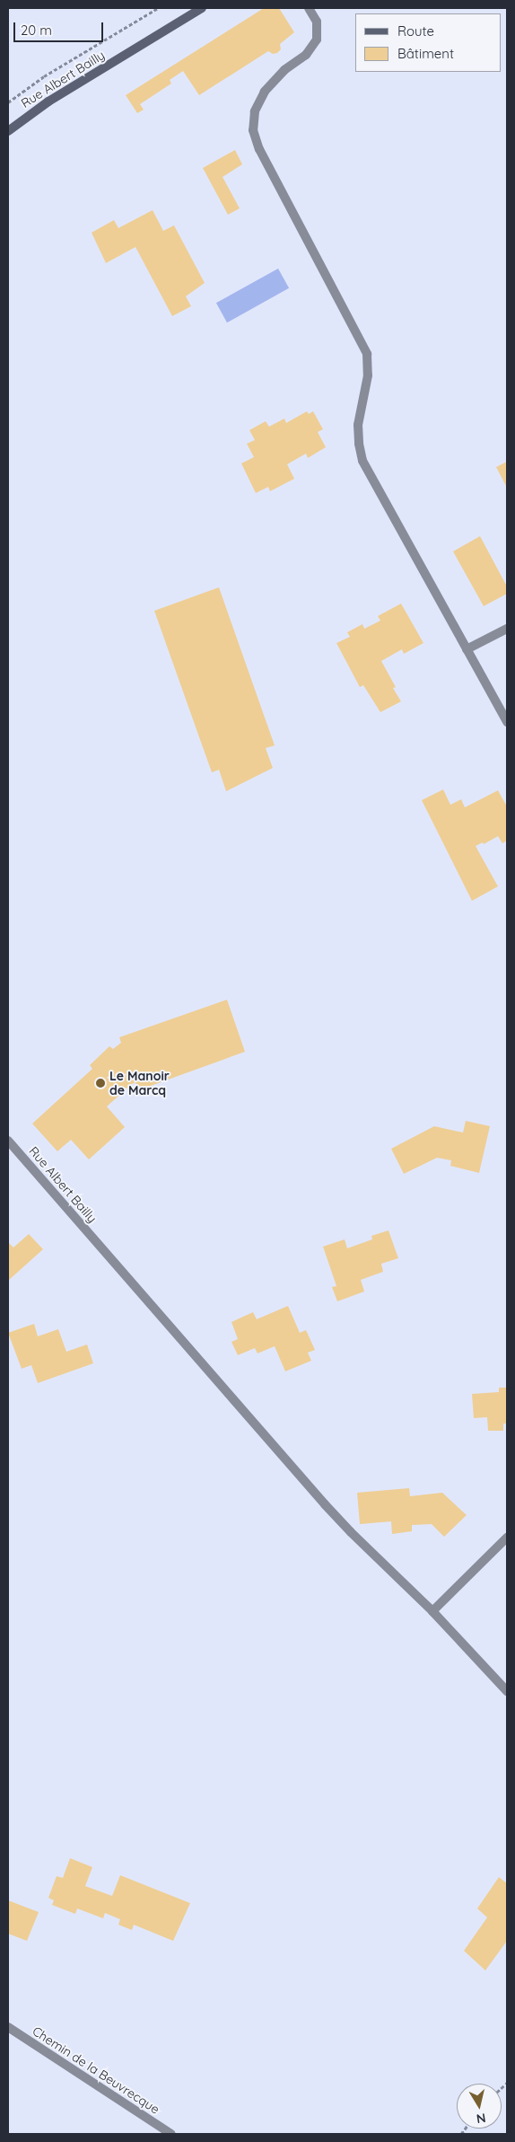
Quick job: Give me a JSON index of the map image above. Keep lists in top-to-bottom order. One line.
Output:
{"streets":{"main road":["Rue Albert Bailly"],"street":["Chemin de la Beuvrecque"]},"places":["Le Manoir de Marcq"],"legend":["Route","Bâtiment"],"scale_bar":"20 m","north":"bottom"}
